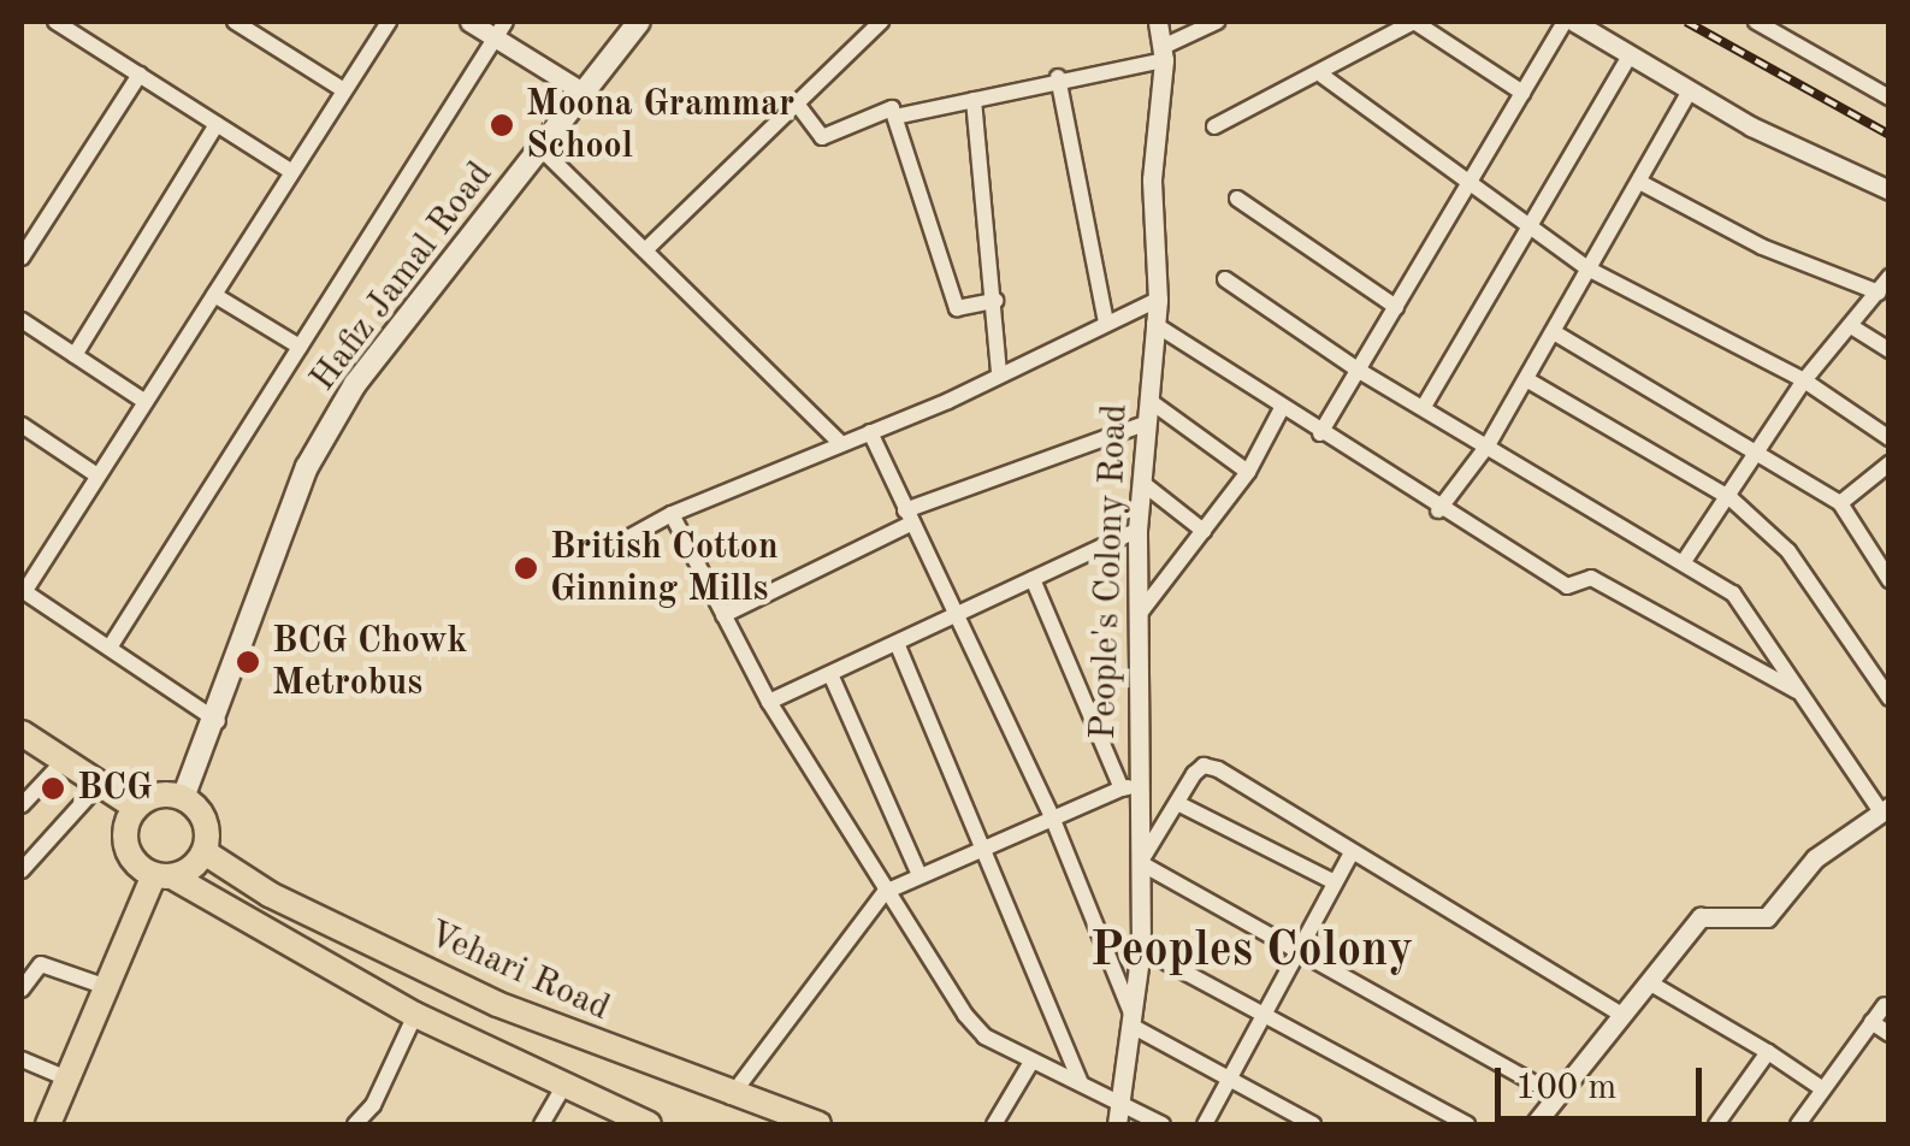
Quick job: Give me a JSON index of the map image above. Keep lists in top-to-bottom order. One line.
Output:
{"streets":{"main road":["Hafiz Jamal Road","Vehari Road"],"street":["People's Colony Road"]},"crossings":[["Hafiz Jamal Road","Vehari Road"]],"districts":["Peoples Colony"],"places":["Moona Grammar School","British Cotton Ginning Mills","BCG Chowk Metrobus","BCG"],"scale_bar":"100 m"}
